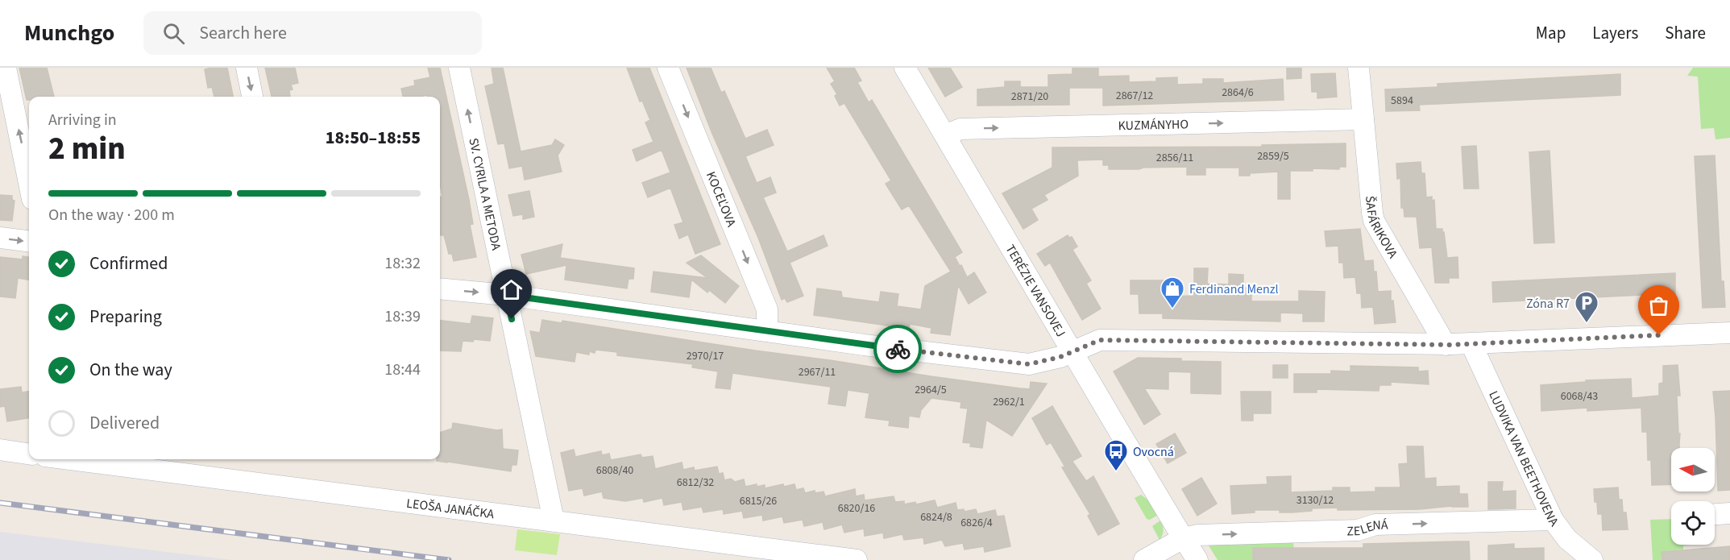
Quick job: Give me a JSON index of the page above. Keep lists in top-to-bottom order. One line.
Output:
{"streets":{"street":["KUZMÁNYHO","SV. CYRILA A METODA","KOCEĽOVA","ŠAFÁRIKOVA","TERÉZIE VANSOVEJ","LUDVIKA VAN BEETHOVENA","LEOŠA JANÁČKA","ZELENÁ"]},"crossings":[["KUZMÁNYHO","ŠAFÁRIKOVA"],["KUZMÁNYHO","TERÉZIE VANSOVEJ"],["SV. CYRILA A METODA","LEOŠA JANÁČKA"],["TERÉZIE VANSOVEJ","ZELENÁ"],["LUDVIKA VAN BEETHOVENA","ZELENÁ"]],"one_way":["KUZMÁNYHO","SV. CYRILA A METODA","KOCEĽOVA"],"places":{"shop":["Ferdinand Menzl"],"parking":["Zóna R7"],"bus stop":["Ovocná"]},"house_numbers":["2864/6","2867/12","2871/20","5894","2859/5","2856/11","2970/17","2967/11","2964/5","6068/43","2962/1","6808/40","6812/32","3130/12","6815/26","6820/16","6824/8","6826/4"],"north":"left","page":{"header":"Munchgo","search":"Search here","nav":["Map","Layers","Share"],"heading":["2 min","Arriving in","18:50–18:55"],"bar":"On the way · 200 m","list":[["Confirmed","18:32"],["Preparing","18:39"],["On the way","18:44"],"Delivered"]}}
